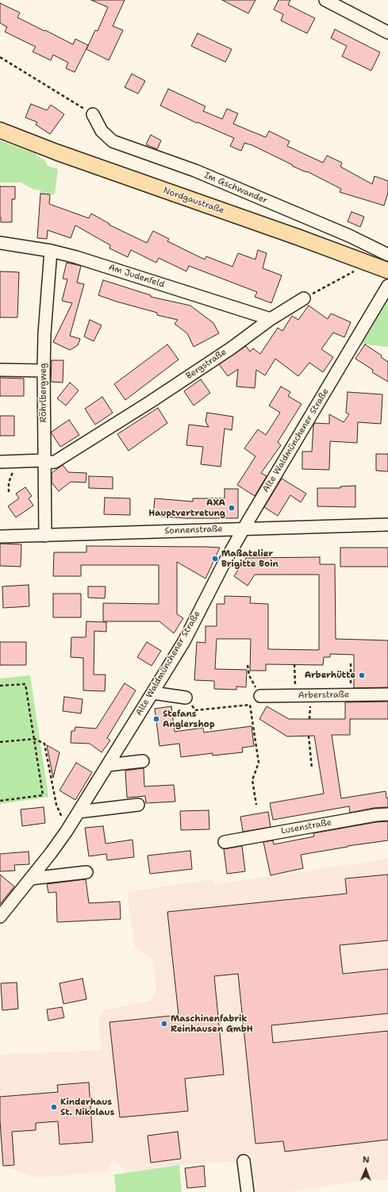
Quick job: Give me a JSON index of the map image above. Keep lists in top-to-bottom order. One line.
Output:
{"streets":{"main road":["Nordgaustraße"],"street":["Im Gschwander","Am Judenfeld","Bergstraße","Röhrlbergweg","Alte Waldmünchener Straße","Sonnenstraße","Arberstraße","Lusenstraße"]},"crossings":[["Am Judenfeld","Bergstraße"],["Am Judenfeld","Röhrlbergweg"],["Bergstraße","Röhrlbergweg"],["Röhrlbergweg","Sonnenstraße"],["Alte Waldmünchener Straße","Sonnenstraße"]],"places":["AXA Hauptvertretung","Maßatelier Brigitte Boin","Arberhütte","Stefans Anglershop","Maschinenfabrik Reinhausen GmbH","Kinderhaus St. Nikolaus"],"north":"top"}
